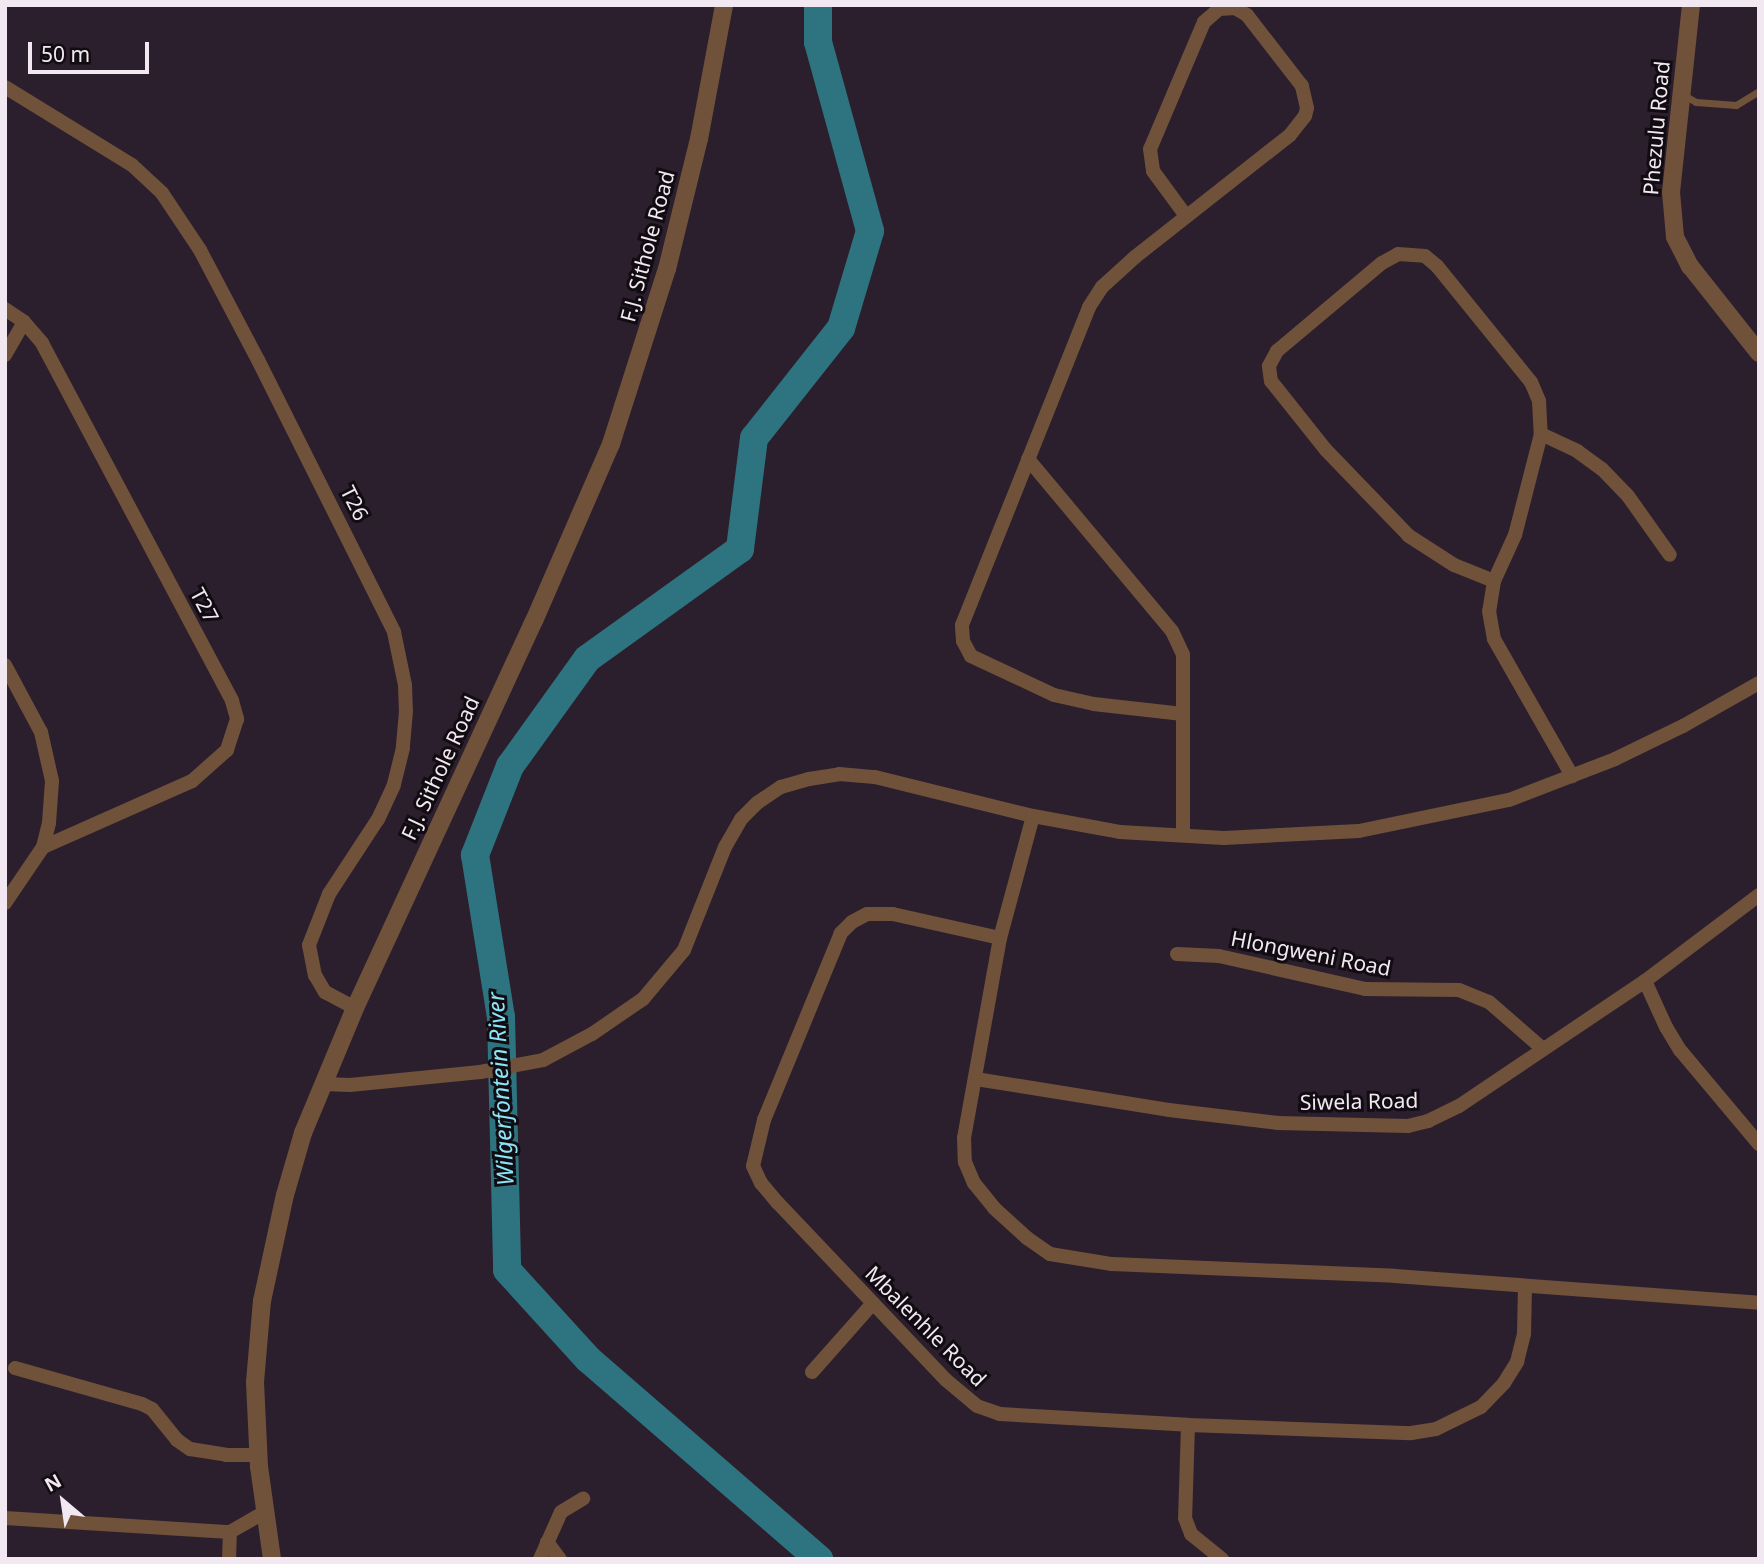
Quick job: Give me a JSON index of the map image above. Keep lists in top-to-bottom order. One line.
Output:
{"streets":{"street":["Phezulu Road","F.J. Sithole Road","T26","T27","Hlongweni Road","Siwela Road","Mbalenhle Road"]},"crossings":[["F.J. Sithole Road","T26"],["Hlongweni Road","Siwela Road"]],"water":["Wilgerfontein River"],"scale_bar":"50 m","north":"top left"}
